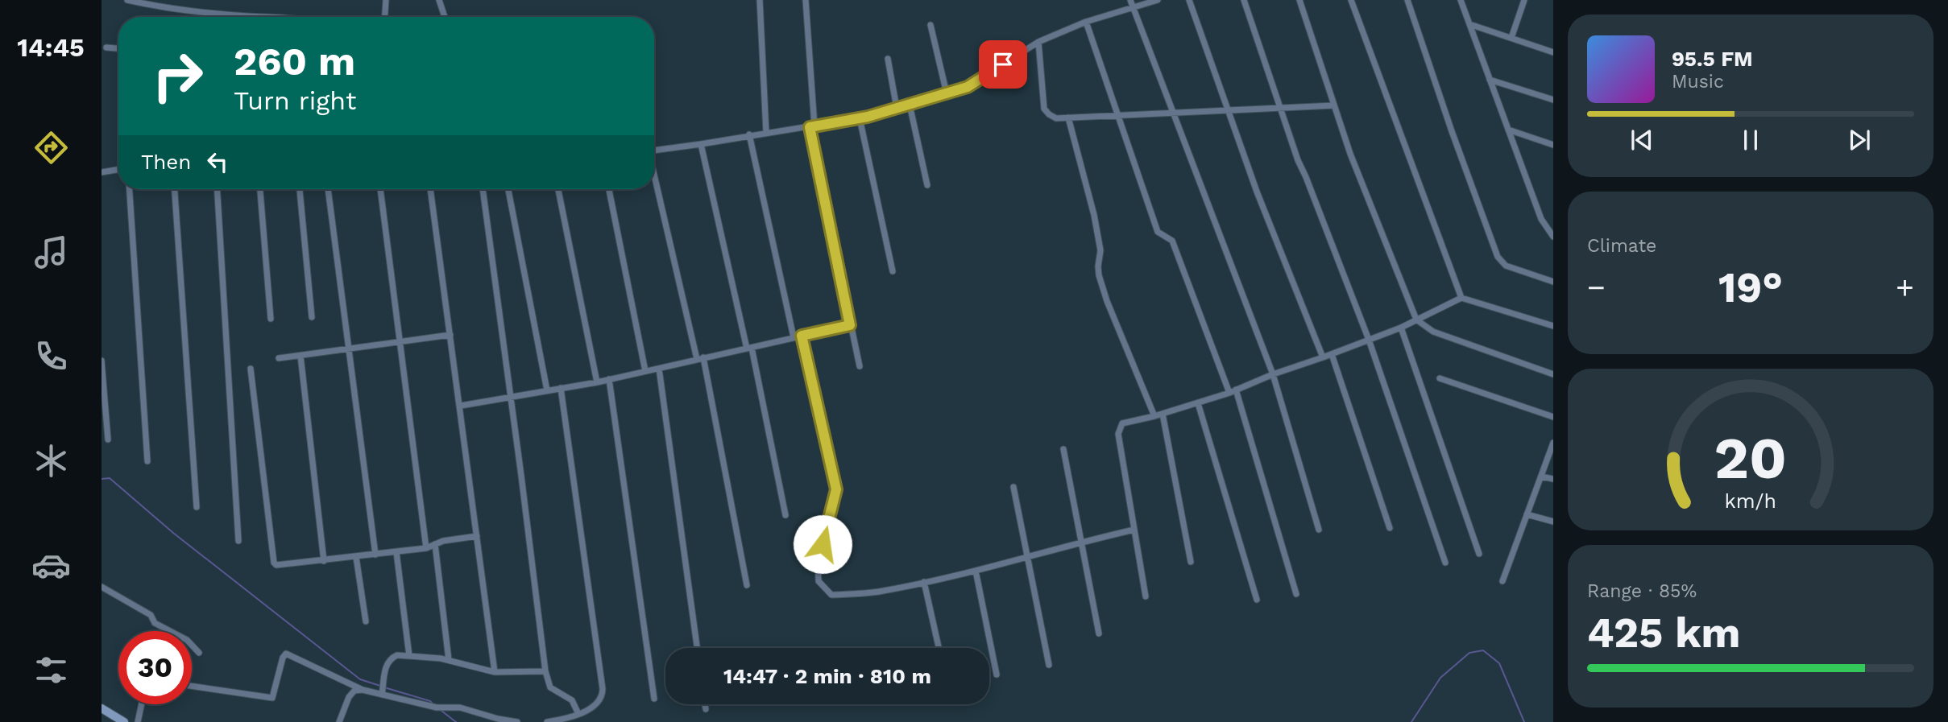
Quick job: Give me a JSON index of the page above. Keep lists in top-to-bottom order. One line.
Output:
{"page":{"tabs":"14:45","turn":["260 m","Turn right"],"song":["95.5 FM","Music"],"then":"Then","tile":["Climate",["Range · 85%","425 km"]],"heat":["−","19°","+"],"limit":"30","trip":"14:47 · 2 min · 810 m","gauge":["20","km/h"]}}
